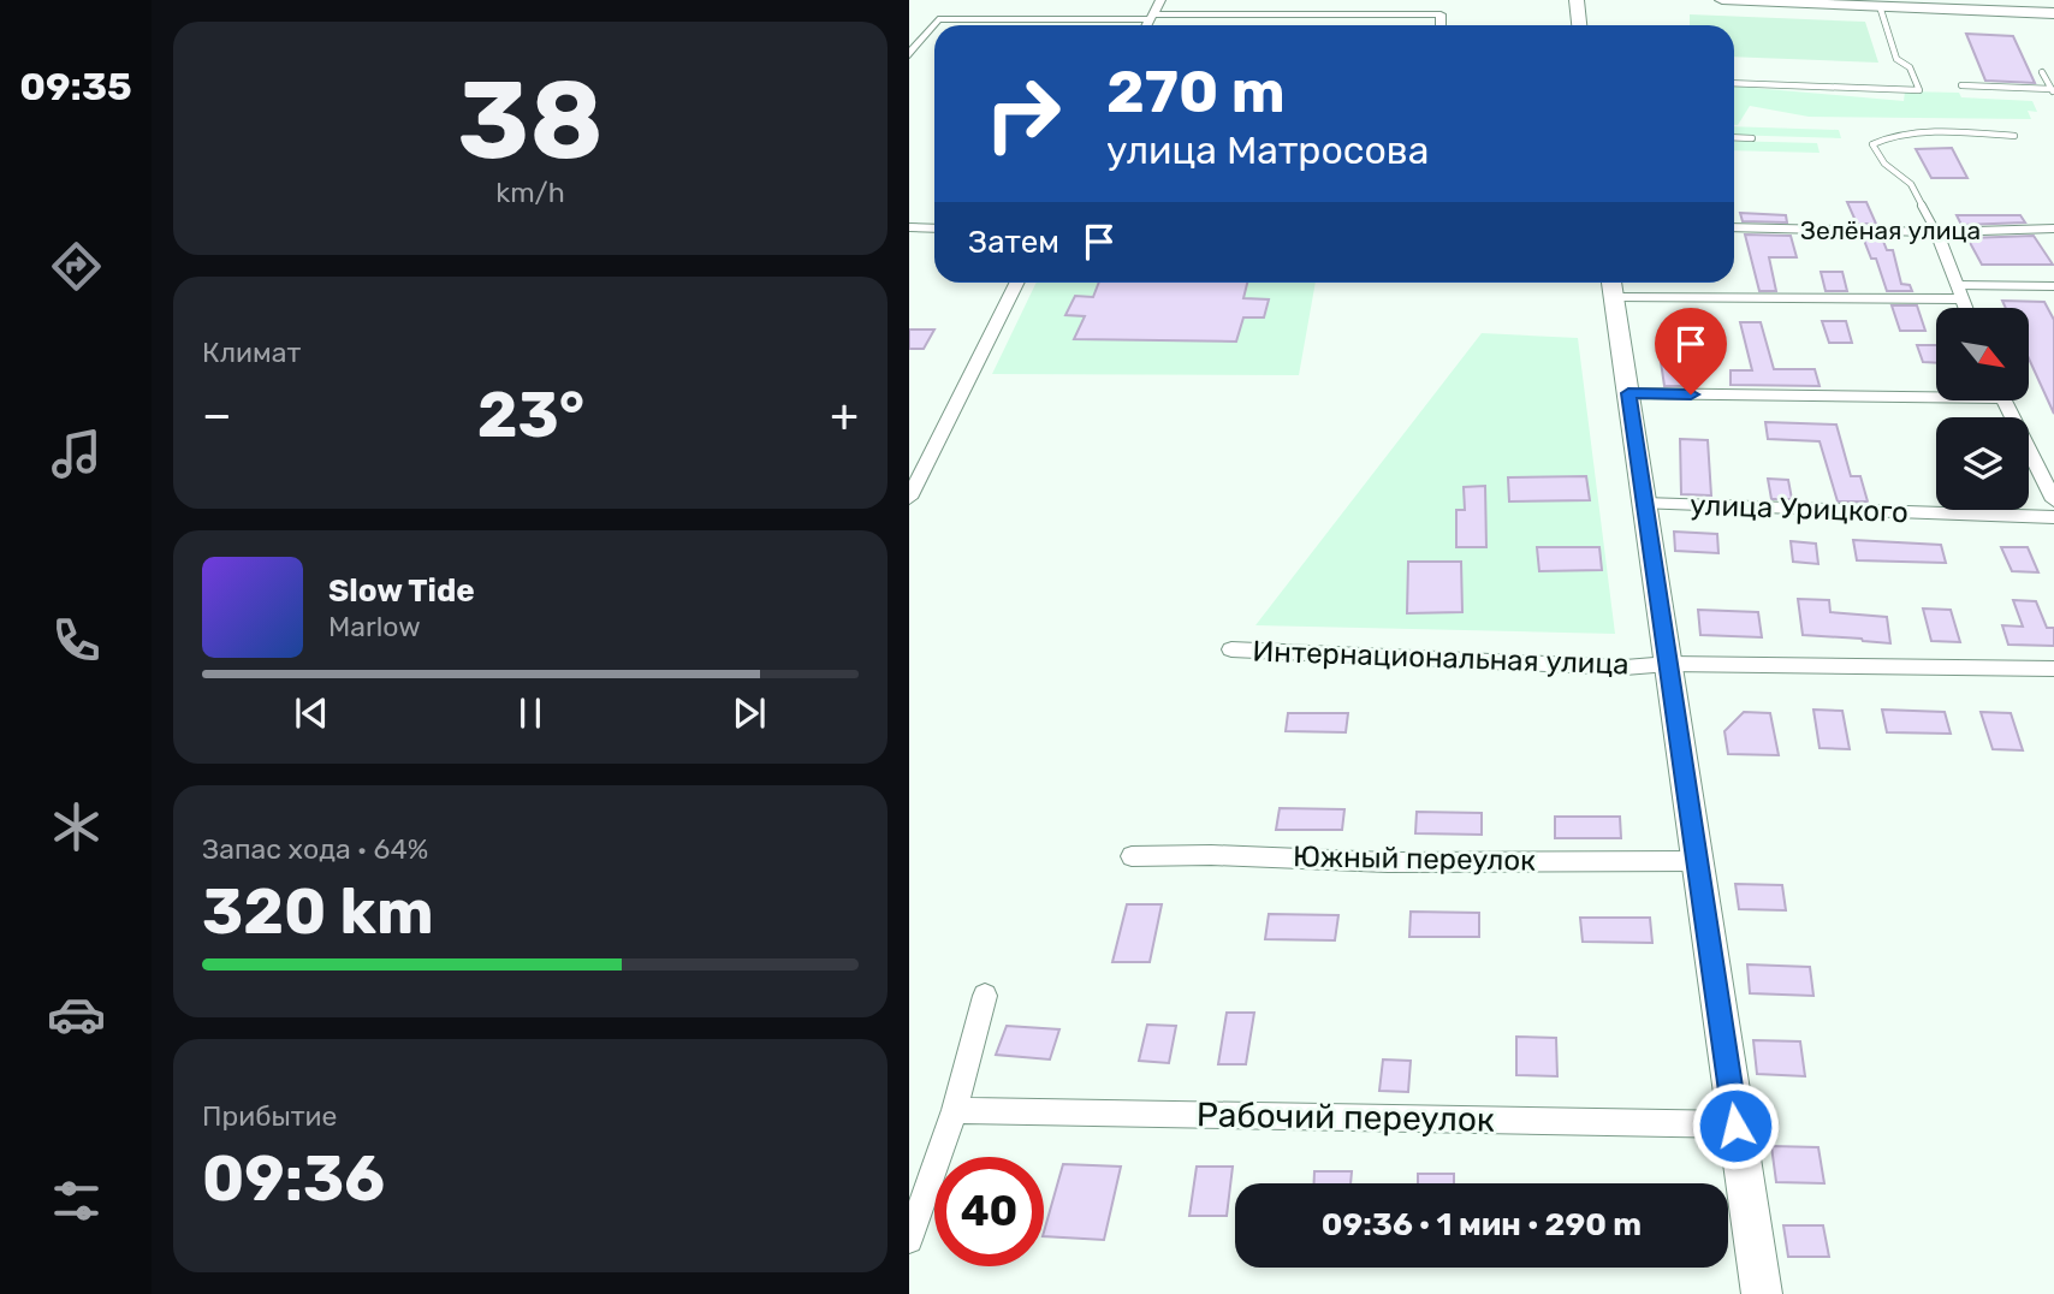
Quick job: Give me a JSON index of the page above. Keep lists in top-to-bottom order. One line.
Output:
{"streets":{"street":["Зелёная улица","улица Урицкого","Интернациональная улица","Южный переулок","Рабочий переулок"]},"north":"bottom right","page":{"tabs":"09:35","tile":[["38","km/h"],"Климат",["Запас хода · 64%","320 km"],["Прибытие","09:36"]],"turn":["270 m","улица Матросова"],"then":"Затем","heat":["−","23°","+"],"song":["Slow Tide","Marlow"],"limit":"40","trip":"09:36 · 1 мин · 290 m"}}
